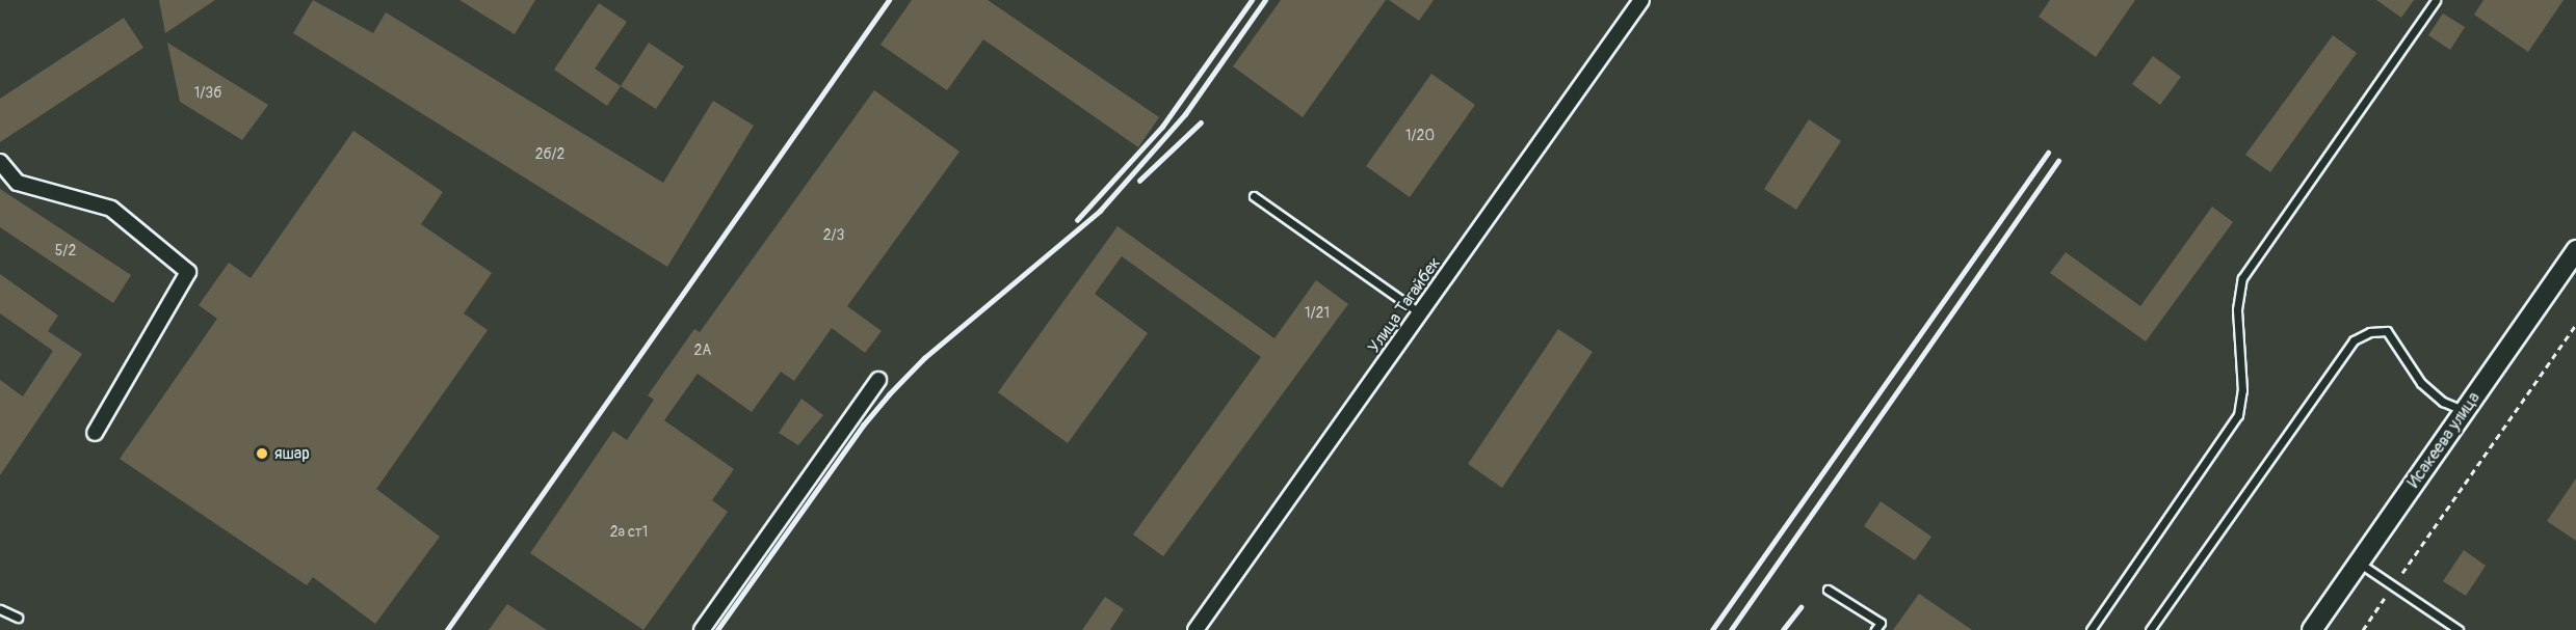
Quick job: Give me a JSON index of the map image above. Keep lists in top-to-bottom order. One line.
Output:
{"streets":{"street":["Улица Тагайбек","Исакеева улица"]},"places":["яшар"],"house_numbers":["1/3б","1/20","2б/2","2/3","5/2","1/21","2А","2а ст1"]}
